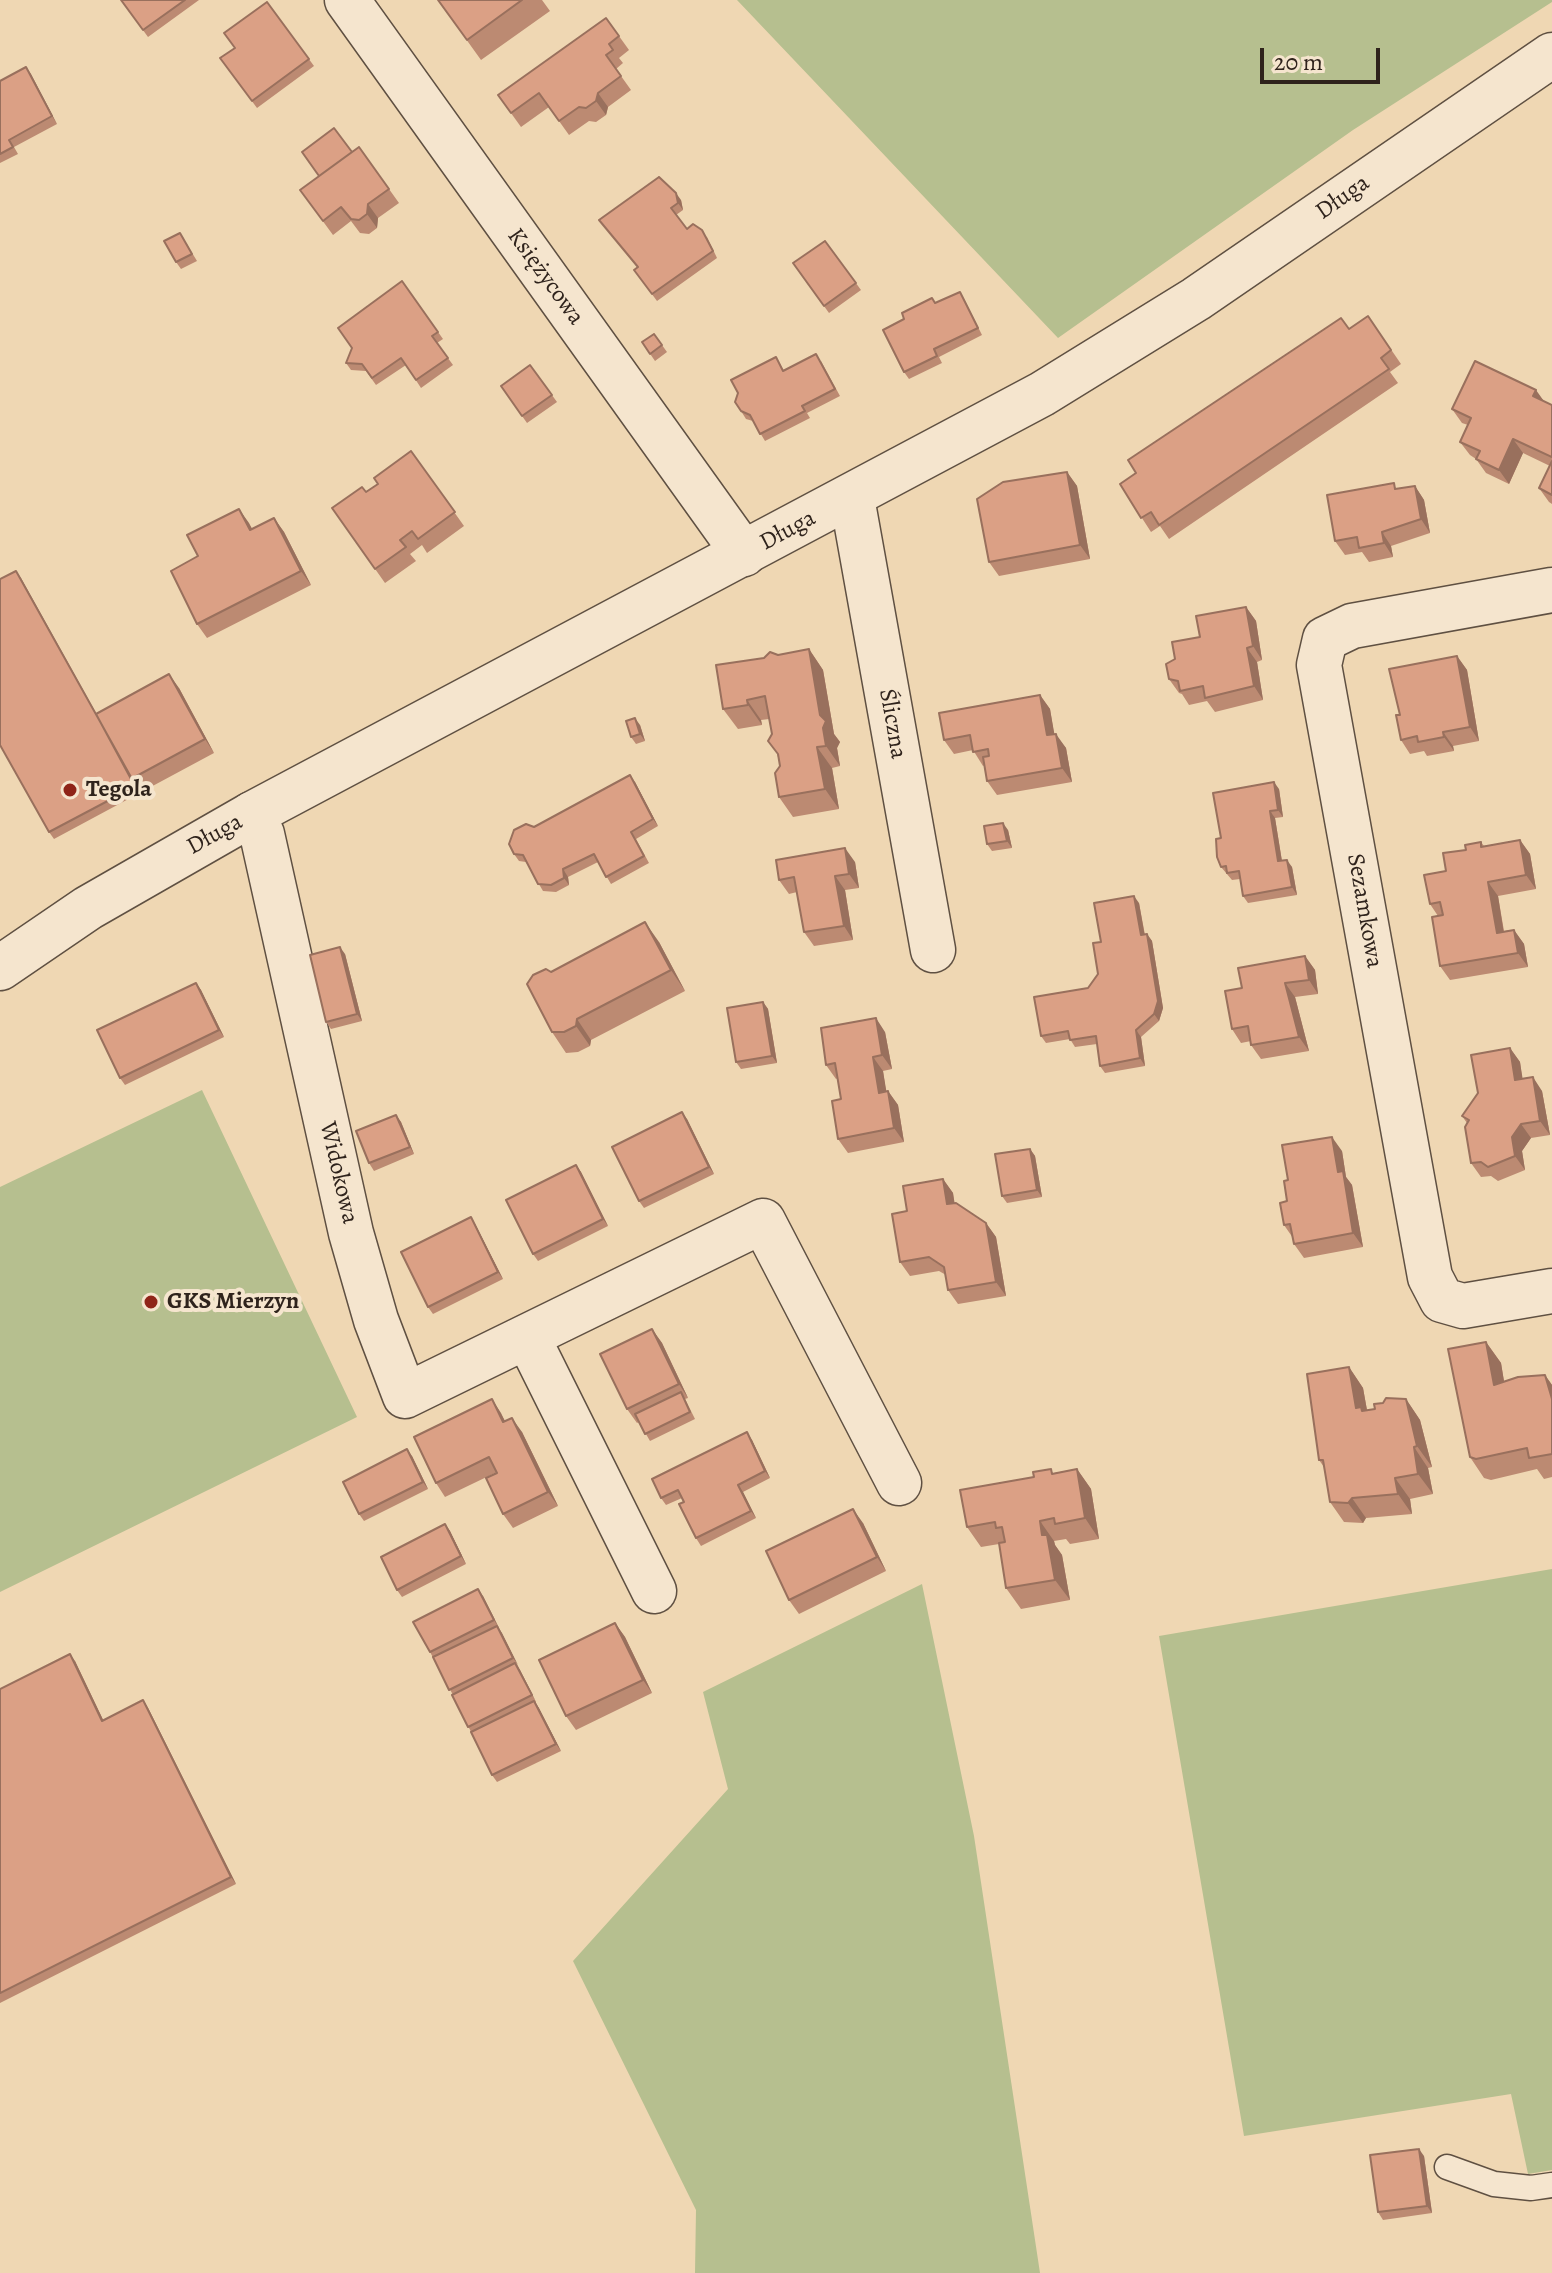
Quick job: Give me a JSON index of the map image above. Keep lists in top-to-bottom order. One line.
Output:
{"streets":{"street":["Długa","Księżycowa","Śliczna","Sezamkowa","Widokowa"]},"crossings":[["Długa","Księżycowa"],["Długa","Śliczna"],["Długa","Widokowa"]],"places":["Tegola","GKS Mierzyn"],"scale_bar":"20 m"}
